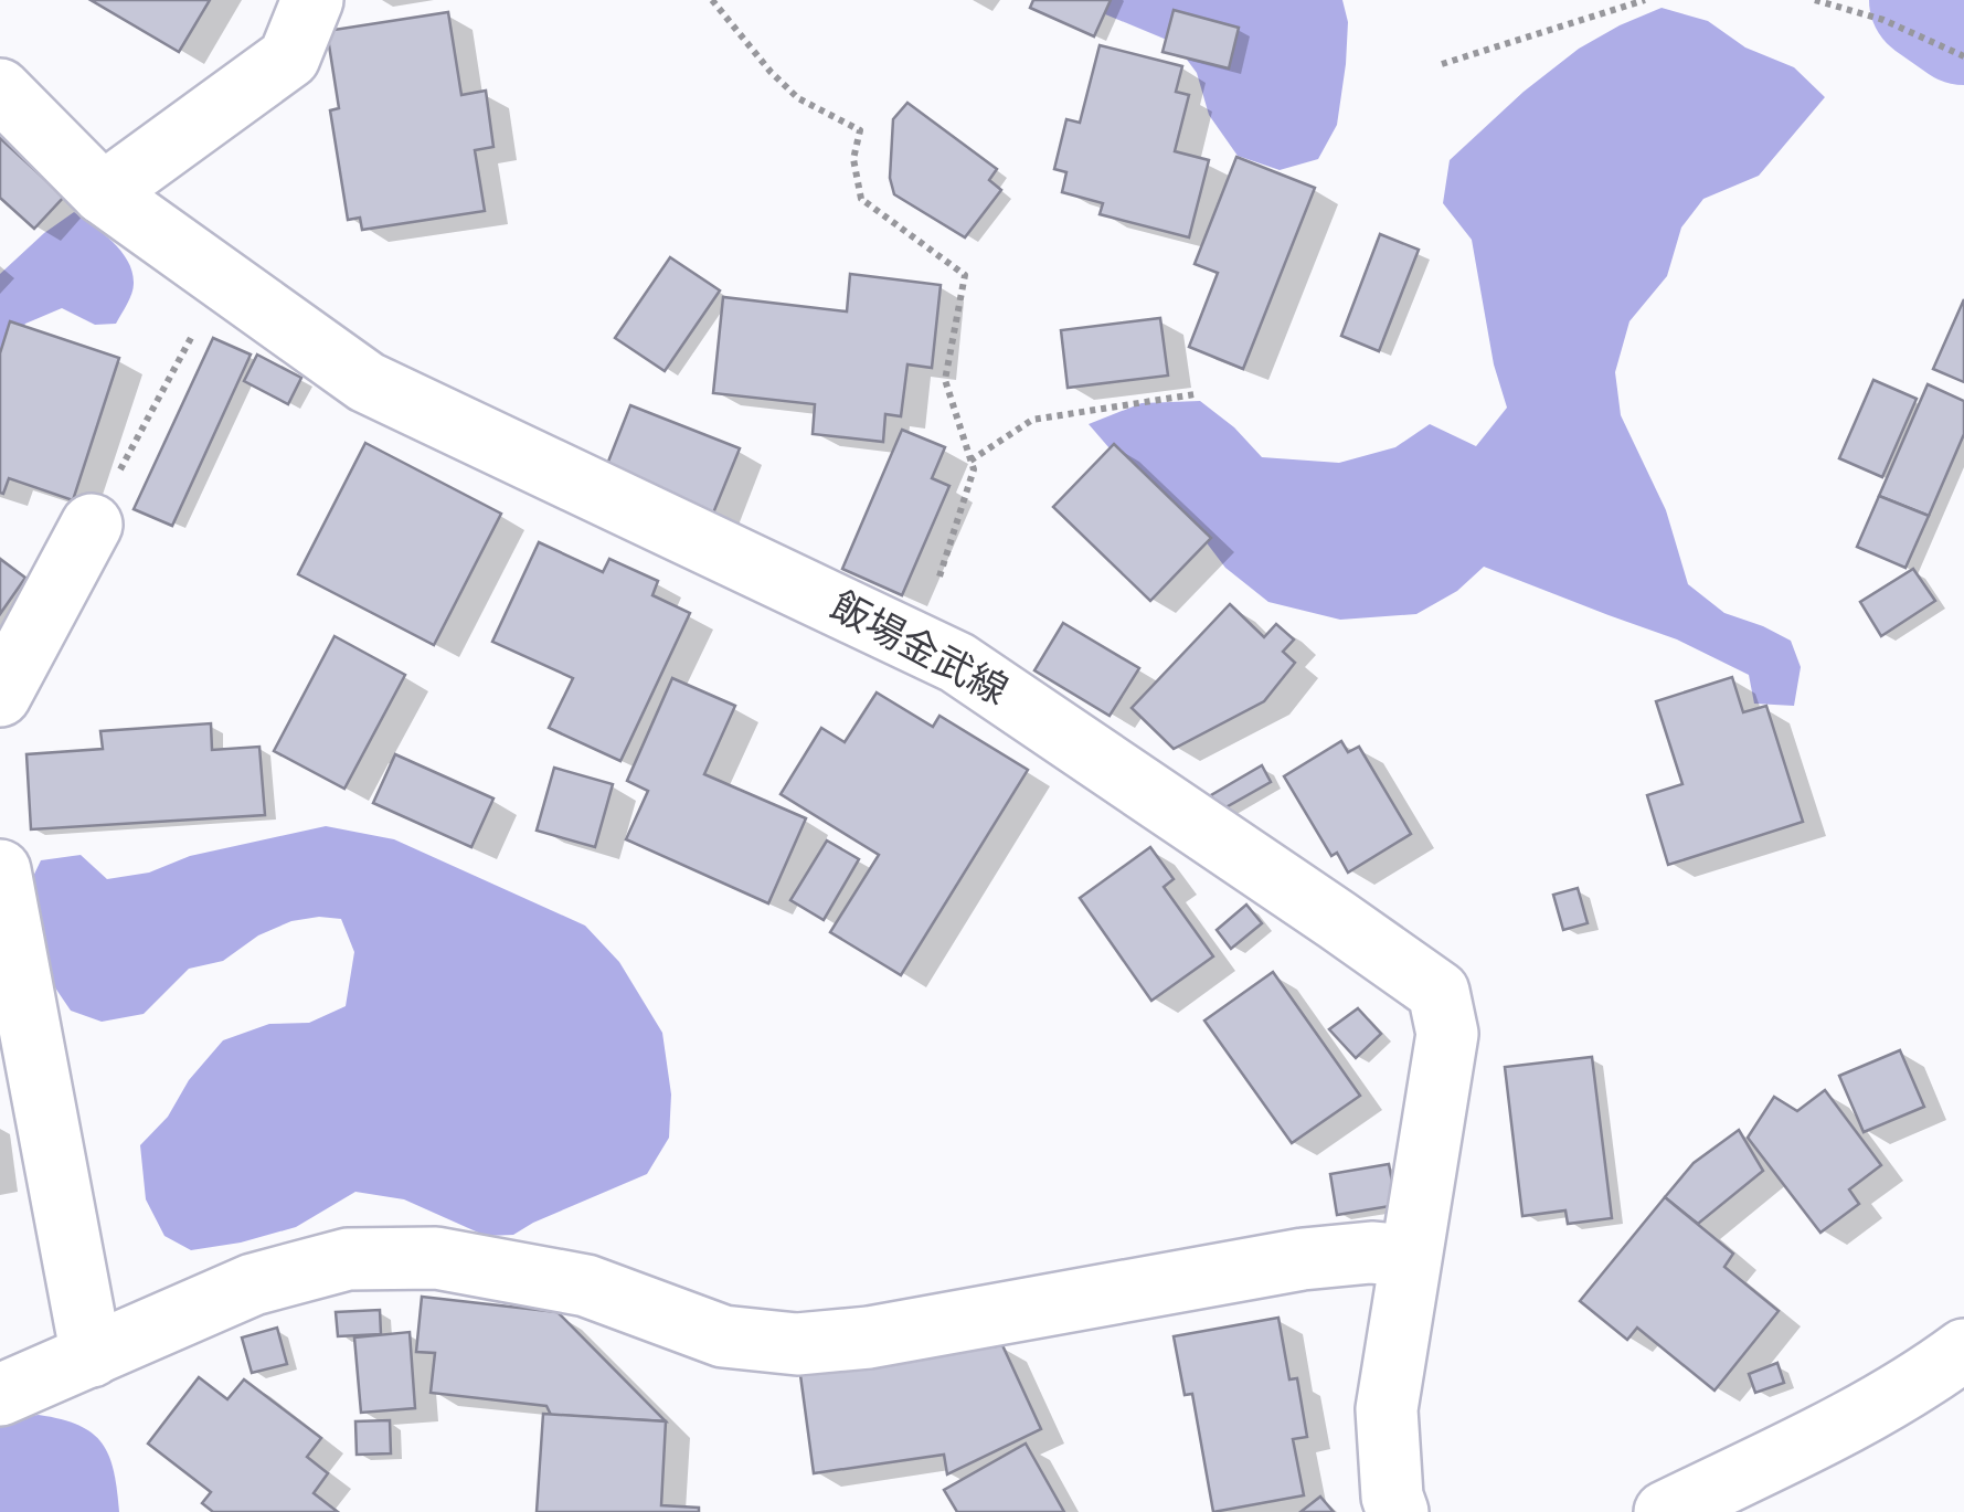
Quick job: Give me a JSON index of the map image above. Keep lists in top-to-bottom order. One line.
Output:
{"streets":{"street":["飯場金武線"]}}
